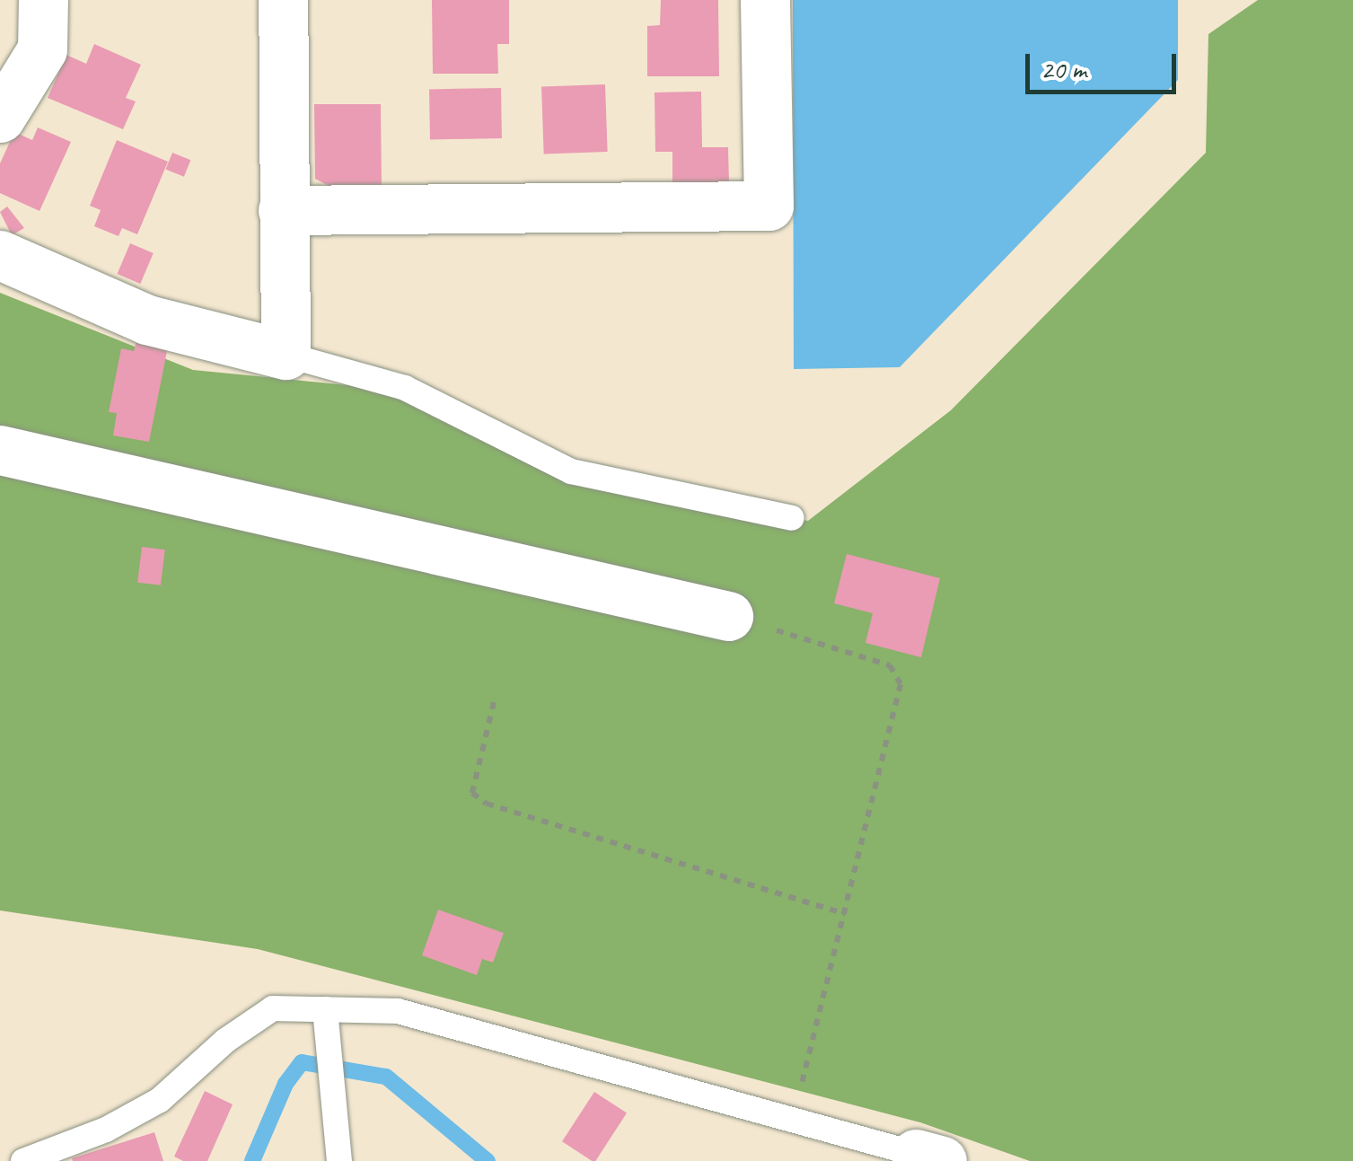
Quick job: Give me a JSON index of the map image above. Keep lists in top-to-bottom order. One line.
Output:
{"scale_bar":"20 m"}
